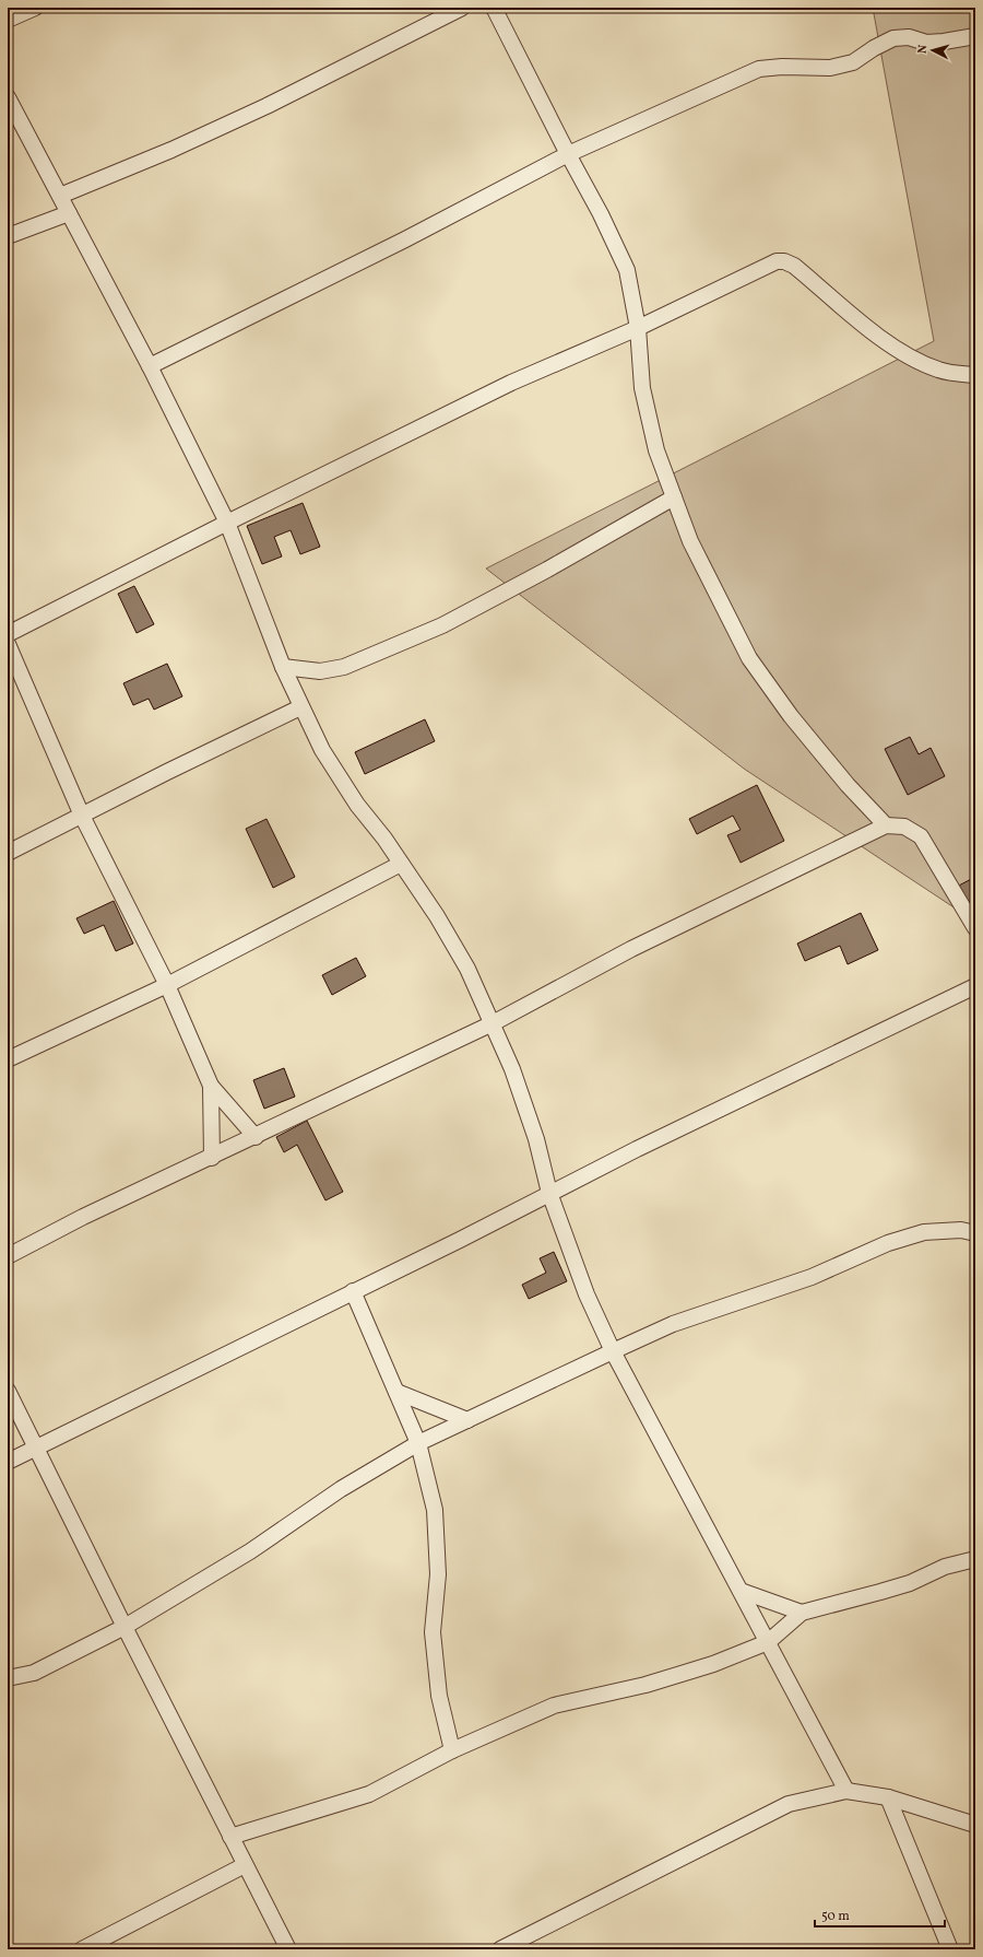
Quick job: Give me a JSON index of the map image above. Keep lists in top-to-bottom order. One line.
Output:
{"scale_bar":"50 m","north":"left"}
